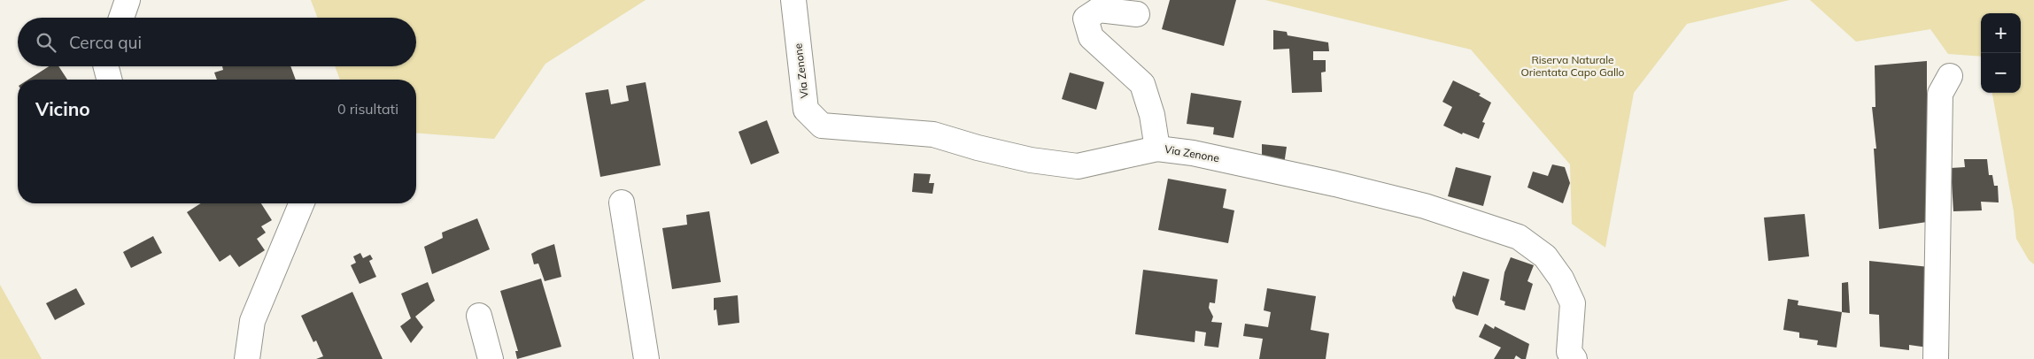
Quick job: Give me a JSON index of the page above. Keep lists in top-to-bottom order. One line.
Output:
{"streets":{"street":["Via Zenone"]},"parks":["Riserva Naturale Orientata Capo Gallo"],"page":{"map_buttons":["+","−"],"search":"Cerca qui","heading":["Vicino","0 risultati"]}}
